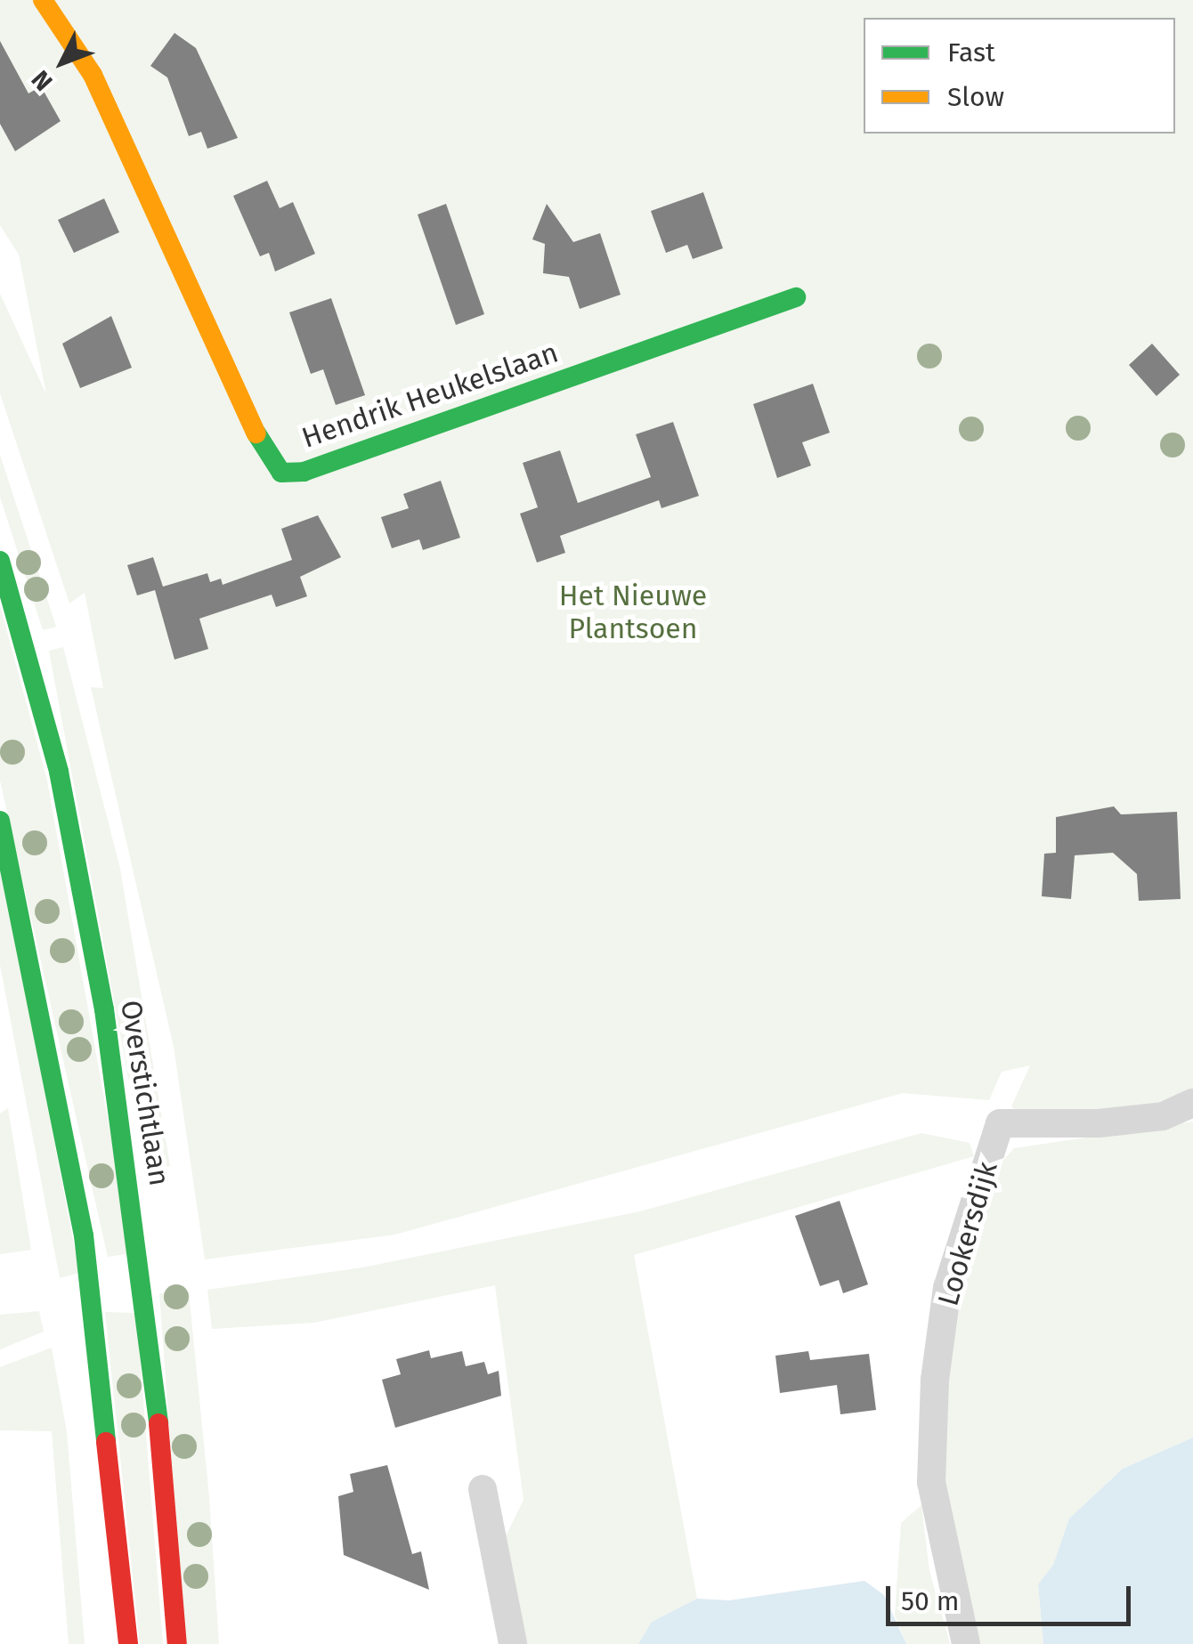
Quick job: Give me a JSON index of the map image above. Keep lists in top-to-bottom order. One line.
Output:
{"streets":{"main road":["Hendrik Heukelslaan","Overstichtlaan"],"street":["Lookersdijk"]},"parks":["Het Nieuwe Plantsoen"],"legend":["Fast","Slow"],"scale_bar":"50 m","north":"bottom left"}
